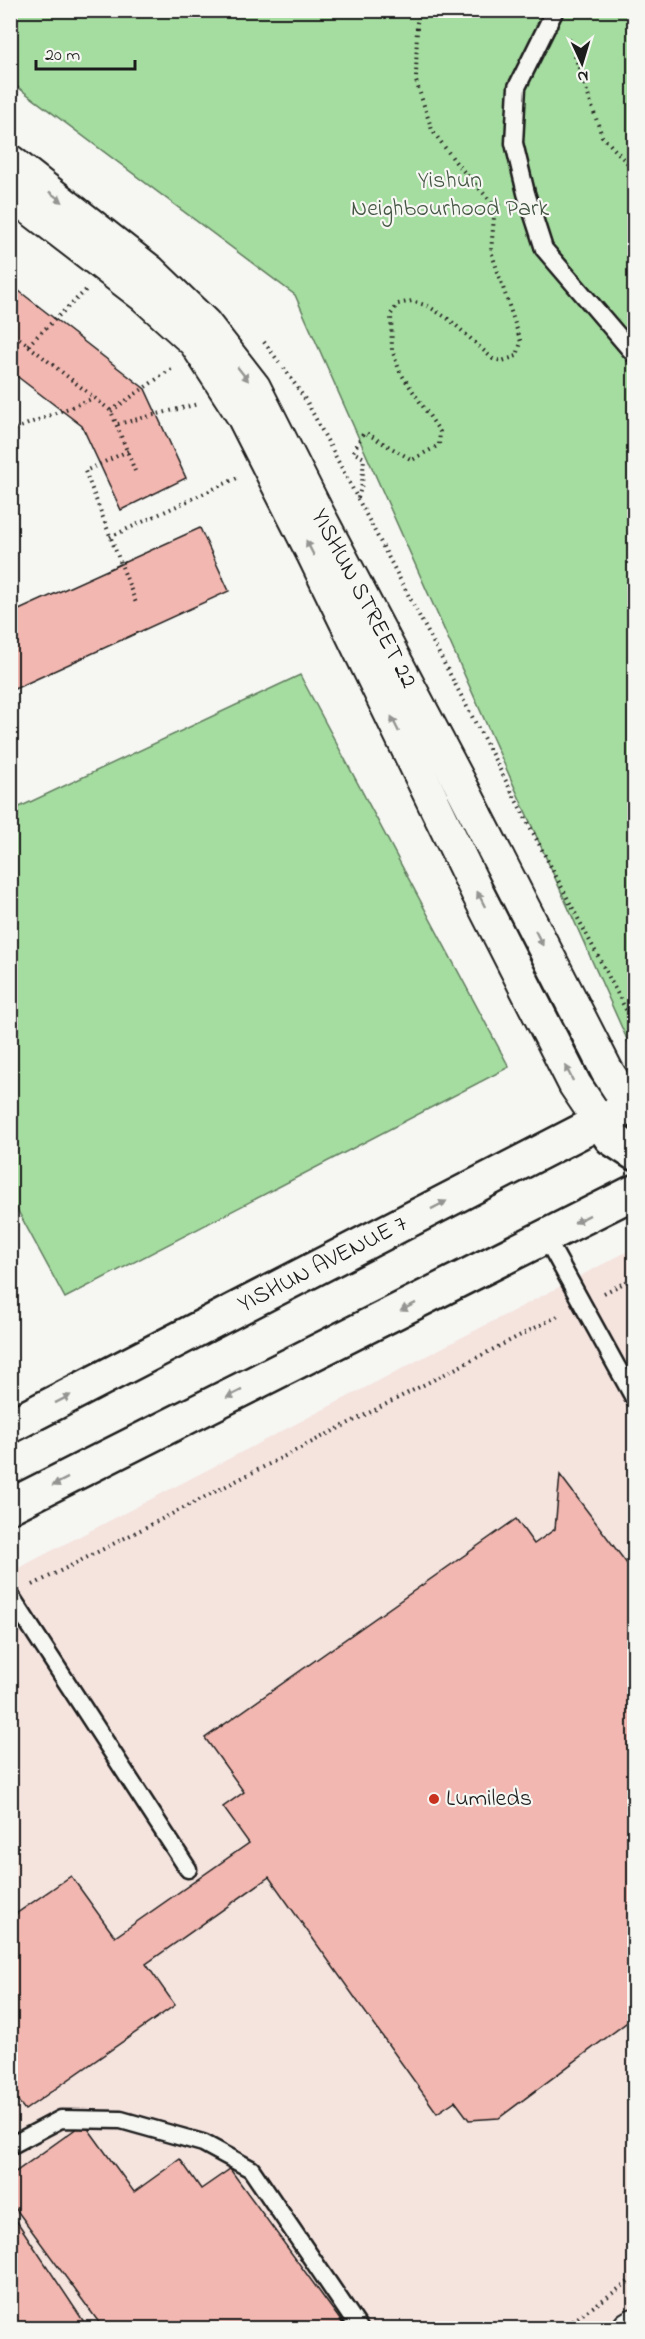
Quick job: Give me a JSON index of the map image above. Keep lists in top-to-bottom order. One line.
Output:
{"streets":{"main road":["YISHUN AVENUE 7"],"street":["YISHUN STREET 22"]},"crossings":[["YISHUN STREET 22","YISHUN AVENUE 7"]],"parks":["Yishun Neighbourhood Park"],"places":["Lumileds"],"scale_bar":"20 m","north":"bottom"}
